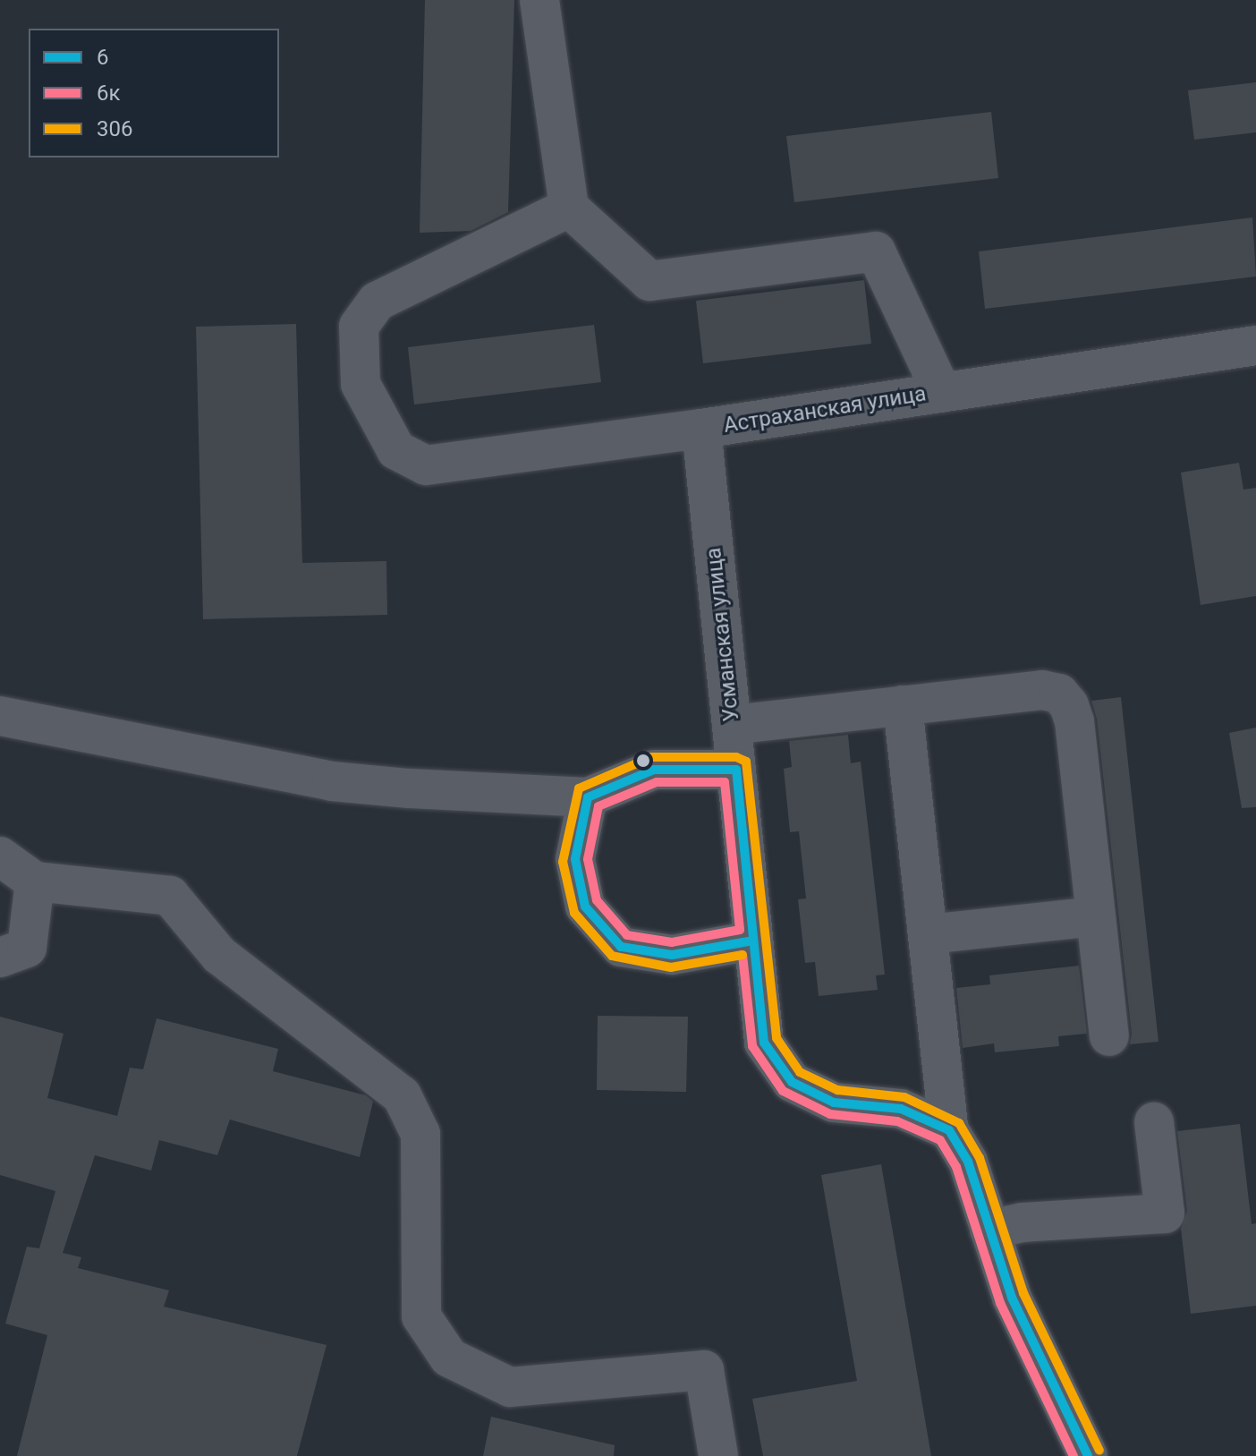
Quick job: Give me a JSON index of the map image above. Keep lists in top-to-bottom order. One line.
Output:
{"streets":{"street":["Астраханская улица","Усманская улица"]},"crossings":[["Астраханская улица","Усманская улица"]],"lines":["transit line 306","transit line 6","transit line 6к"],"legend":["6","6к","306"]}
